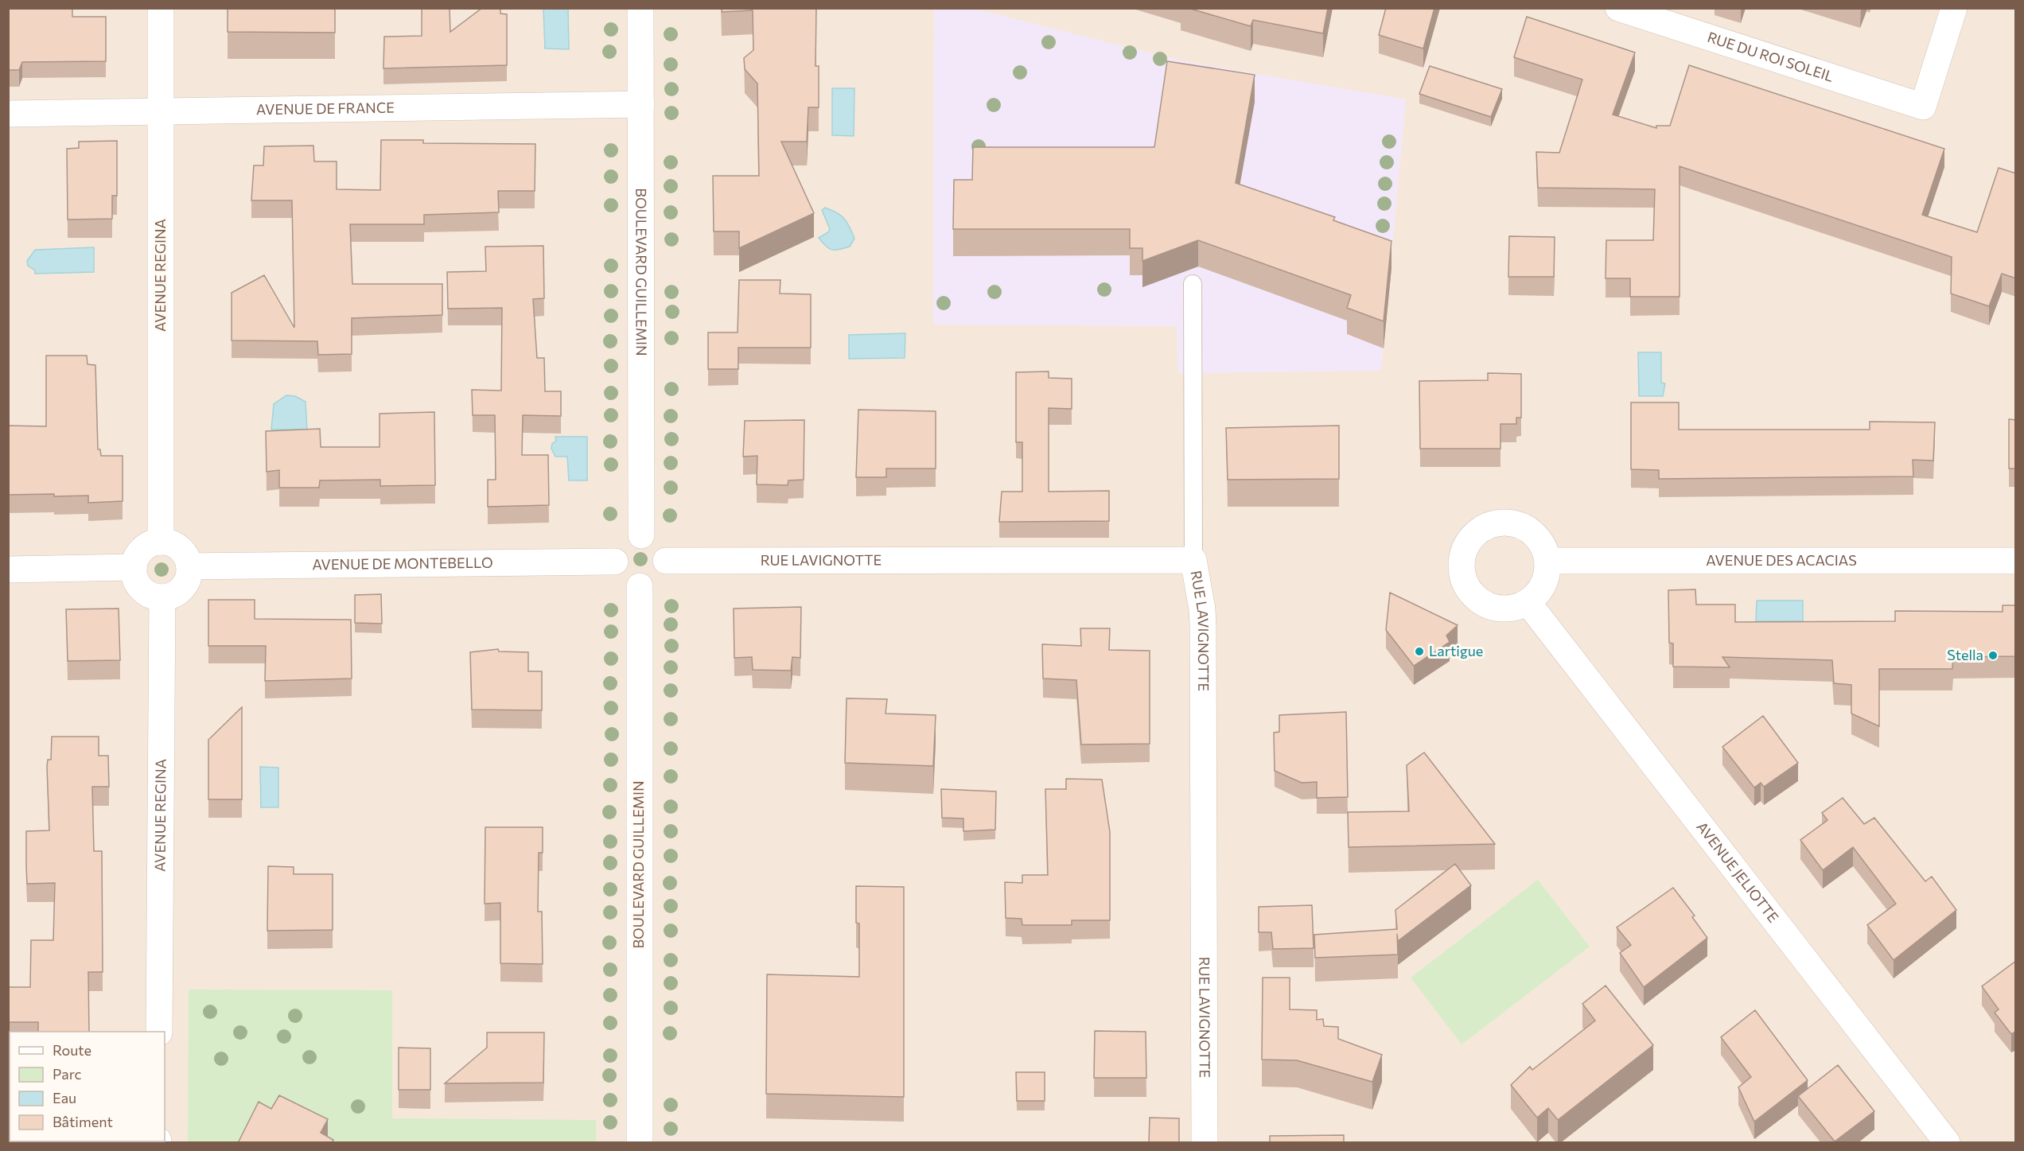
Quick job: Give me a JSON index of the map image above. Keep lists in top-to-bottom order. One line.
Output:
{"streets":{"street":["RUE DU ROI SOLEIL","AVENUE DE FRANCE","BOULEVARD GUILLEMIN","AVENUE REGINA","RUE LAVIGNOTTE","AVENUE DES ACACIAS","AVENUE DE MONTEBELLO","AVENUE JELIOTTE"]},"crossings":[["AVENUE DE FRANCE","BOULEVARD GUILLEMIN"],["AVENUE DE FRANCE","AVENUE REGINA"],["BOULEVARD GUILLEMIN","RUE LAVIGNOTTE"],["BOULEVARD GUILLEMIN","AVENUE DE MONTEBELLO"],["AVENUE REGINA","AVENUE DE MONTEBELLO"],["RUE LAVIGNOTTE","AVENUE DE MONTEBELLO"],["AVENUE DES ACACIAS","AVENUE JELIOTTE"]],"places":["Lartigue","Stella"],"legend":["Route","Parc","Eau","Bâtiment"]}
